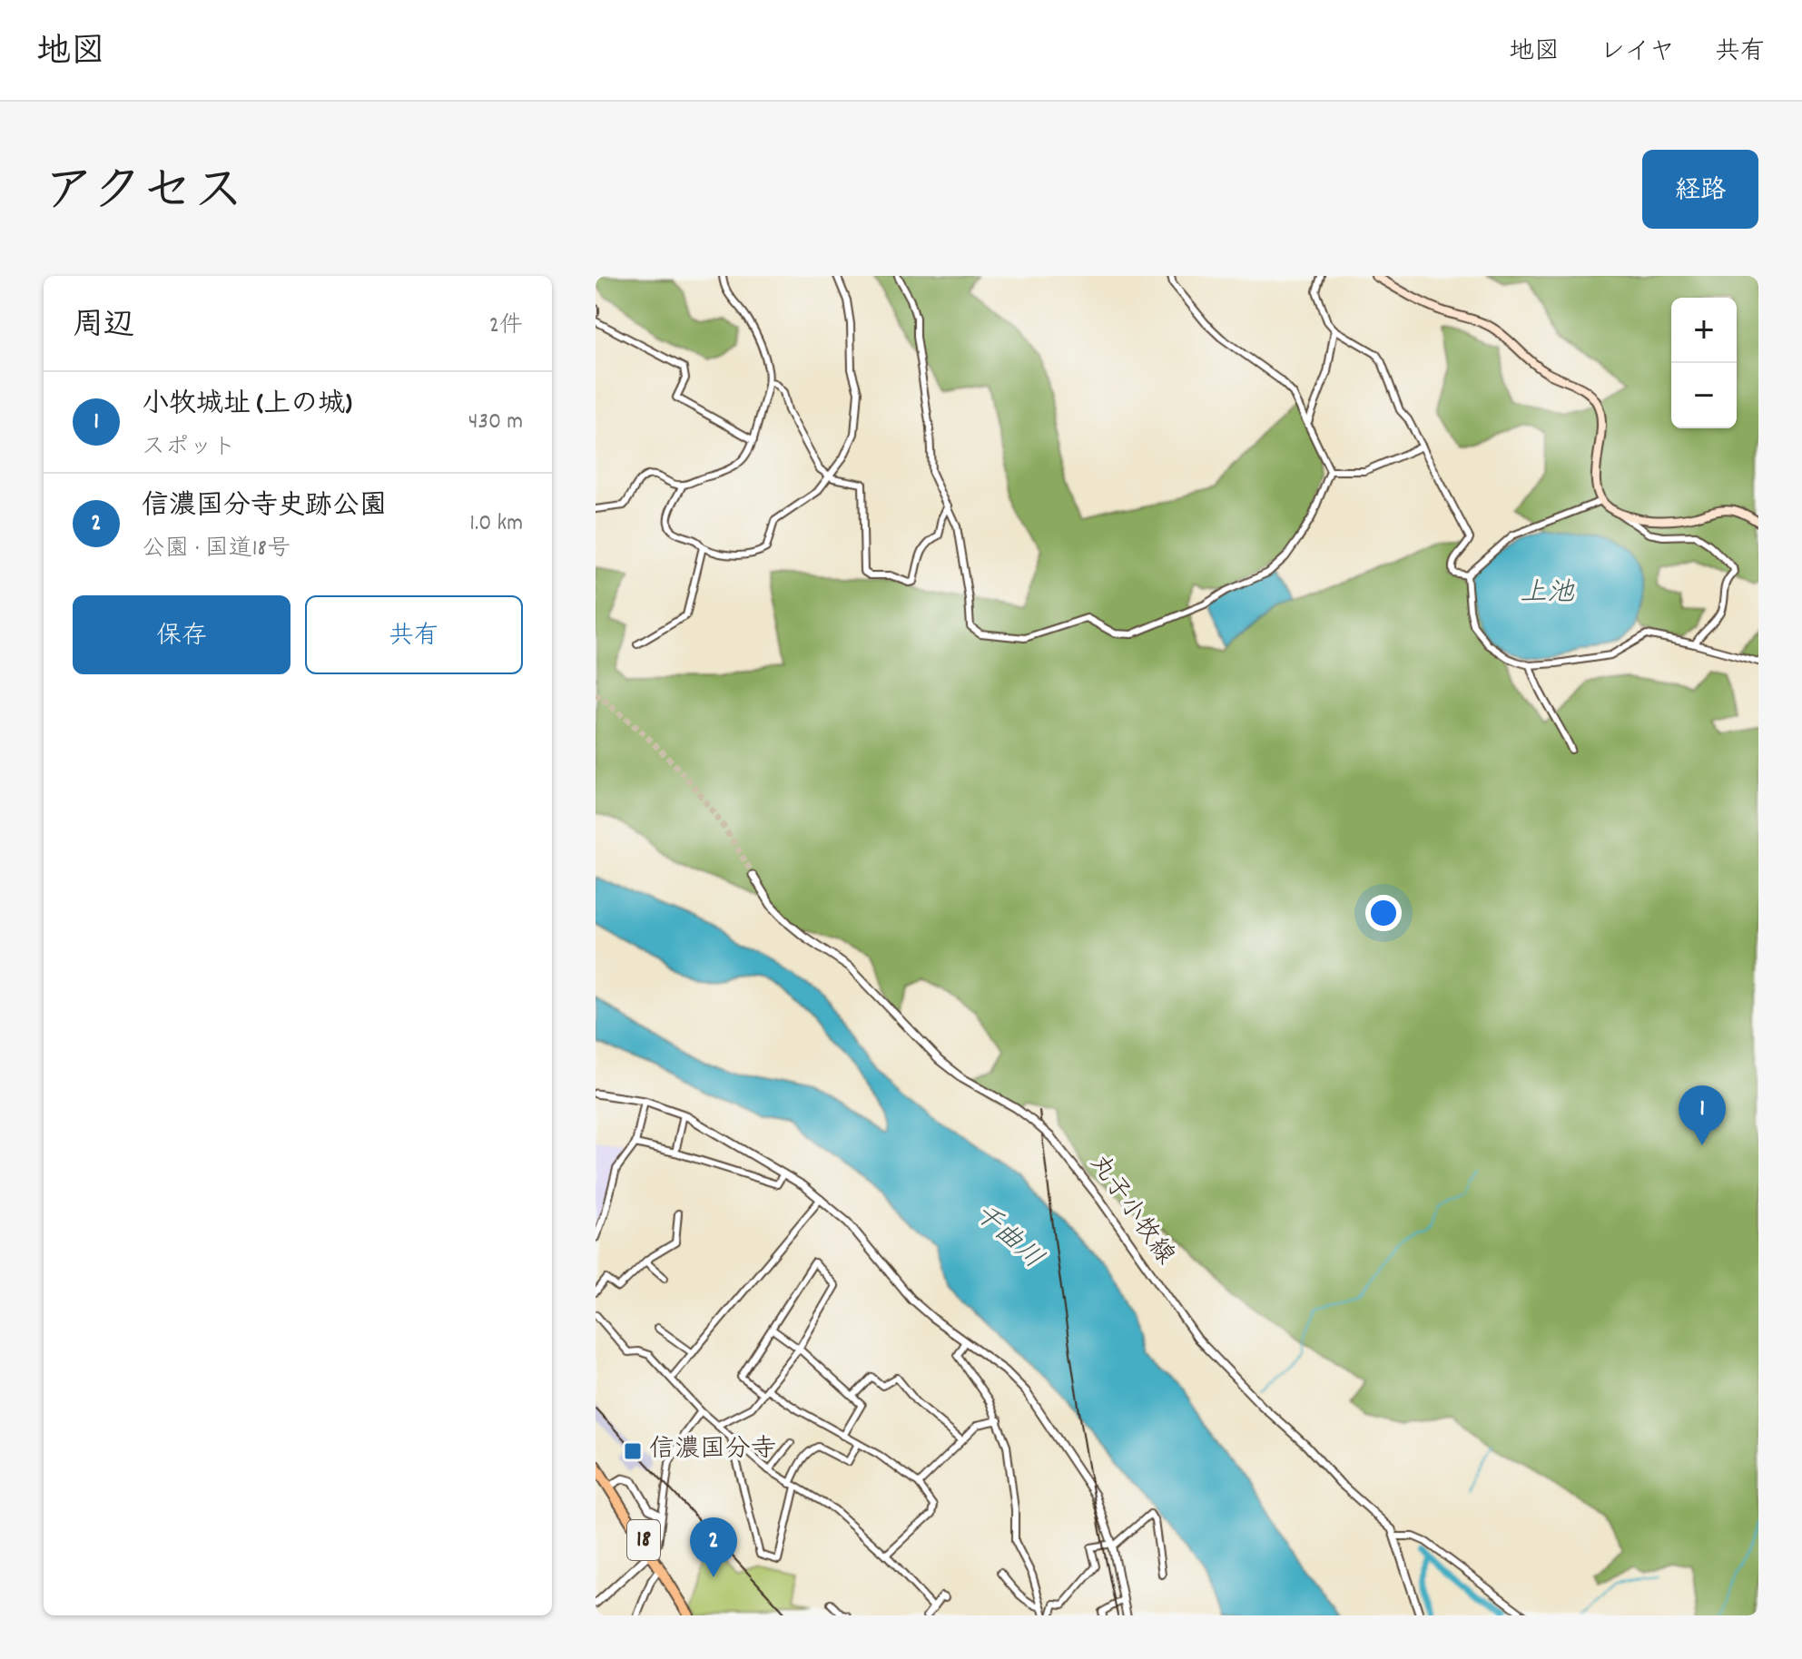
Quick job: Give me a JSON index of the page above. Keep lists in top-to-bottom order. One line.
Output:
{"streets":{"highway":["18"],"street":["丸子小牧線"]},"water":["上池","千曲川"],"places":{"transit":["信濃国分寺"]},"page":{"header":"地図","nav":["地図","レイヤ","共有"],"title":"アクセス","buttons":["経路",["保存","共有"]],"heading":["周辺","2件"],"map_buttons":["+","−"],"list":[{"mark":"1","name":"小牧城址 (上の城)","note":"スポット","value":"430 m"},{"mark":"2","name":"信濃国分寺史跡公園","note":"公園 · 国道18号","value":"1.0 km"}],"pins":["1","2"]}}
